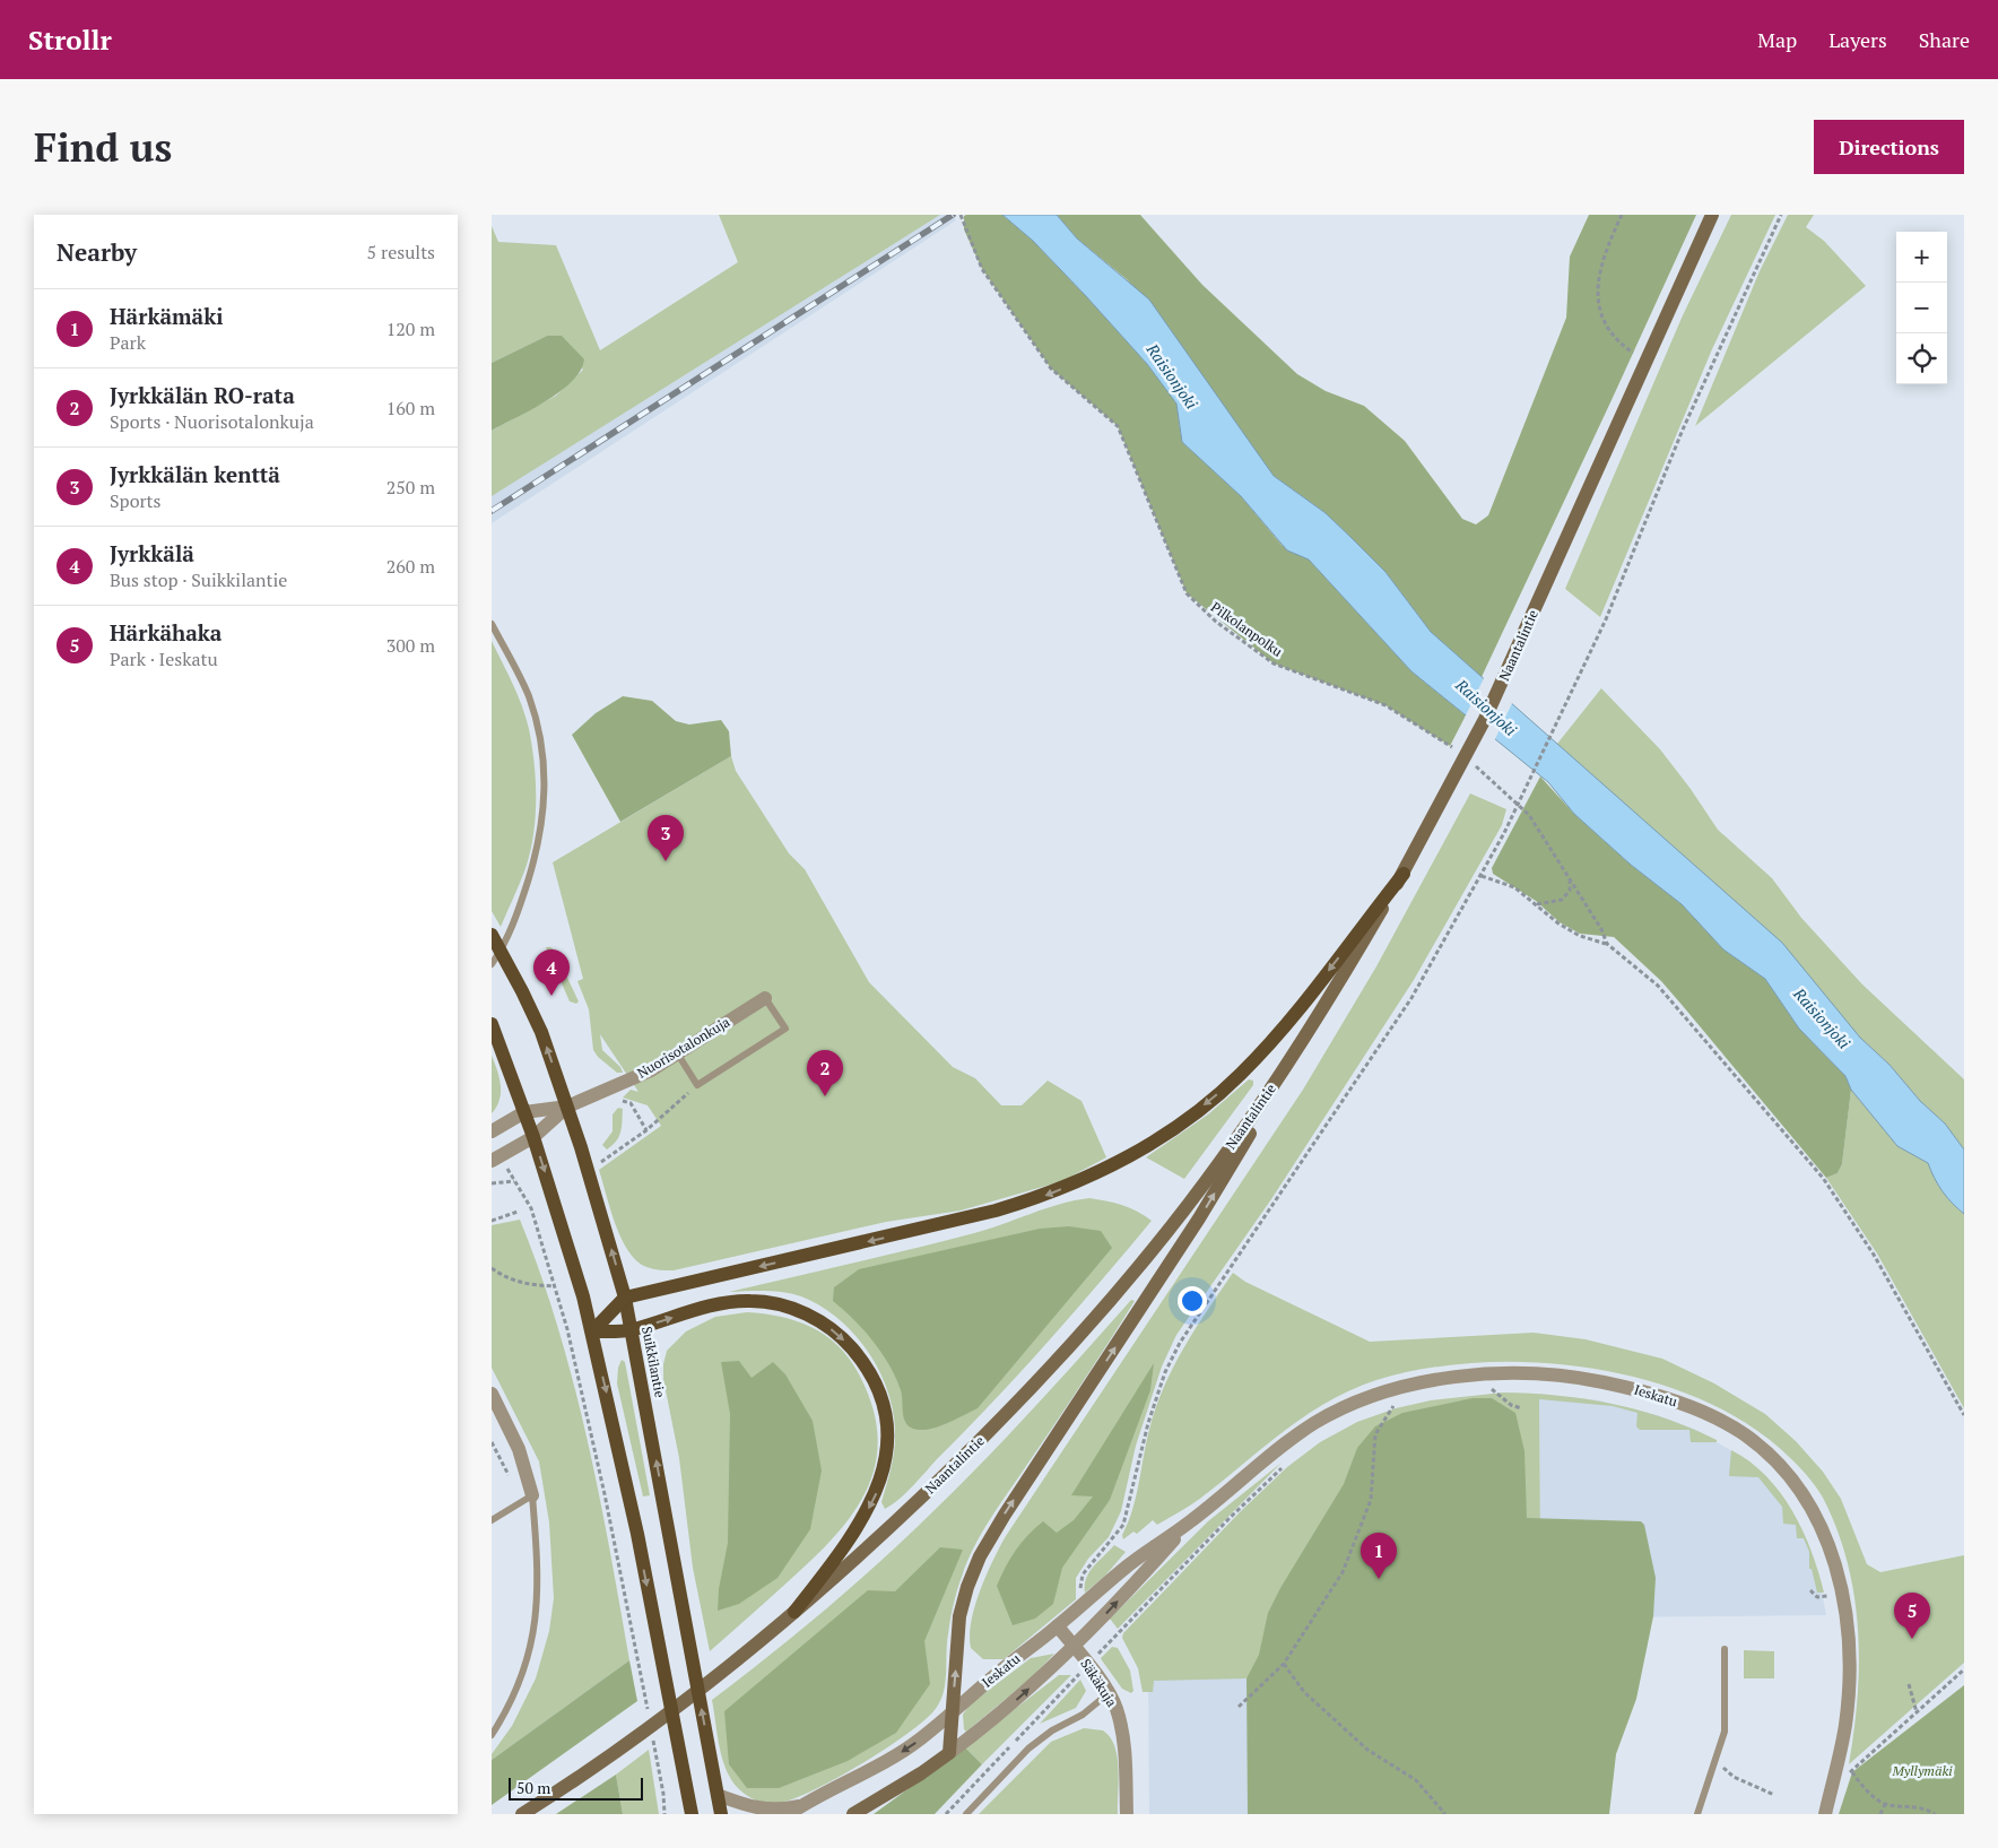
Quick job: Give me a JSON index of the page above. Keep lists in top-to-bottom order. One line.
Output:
{"streets":{"main road":["Naantalintie","Suikkilantie","Ieskatu"],"street":["Nuorisotalonkuja","Säkäkuja"],"path":["Pilkolanpolku"]},"crossings":[["Nuorisotalonkuja","Suikkilantie"],["Suikkilantie","Ieskatu"],["Ieskatu","Säkäkuja"]],"water":["Raisionjoki"],"parks":["Myllymäki"],"scale_bar":"50 m","page":{"header":"Strollr","nav":["Map","Layers","Share"],"buttons":"Directions","title":"Find us","heading":["Nearby","5 results"],"map_buttons":["+","−"],"list":[{"mark":"1","name":"Härkämäki","note":"Park","value":"120 m"},{"mark":"2","name":"Jyrkkälän RO-rata","note":"Sports · Nuorisotalonkuja","value":"160 m"},{"mark":"3","name":"Jyrkkälän kenttä","note":"Sports","value":"250 m"},{"mark":"4","name":"Jyrkkälä","note":"Bus stop · Suikkilantie","value":"260 m"},{"mark":"5","name":"Härkähaka","note":"Park · Ieskatu","value":"300 m"}],"pins":["3","4","2","1","5"],"scale":"50 m"}}
